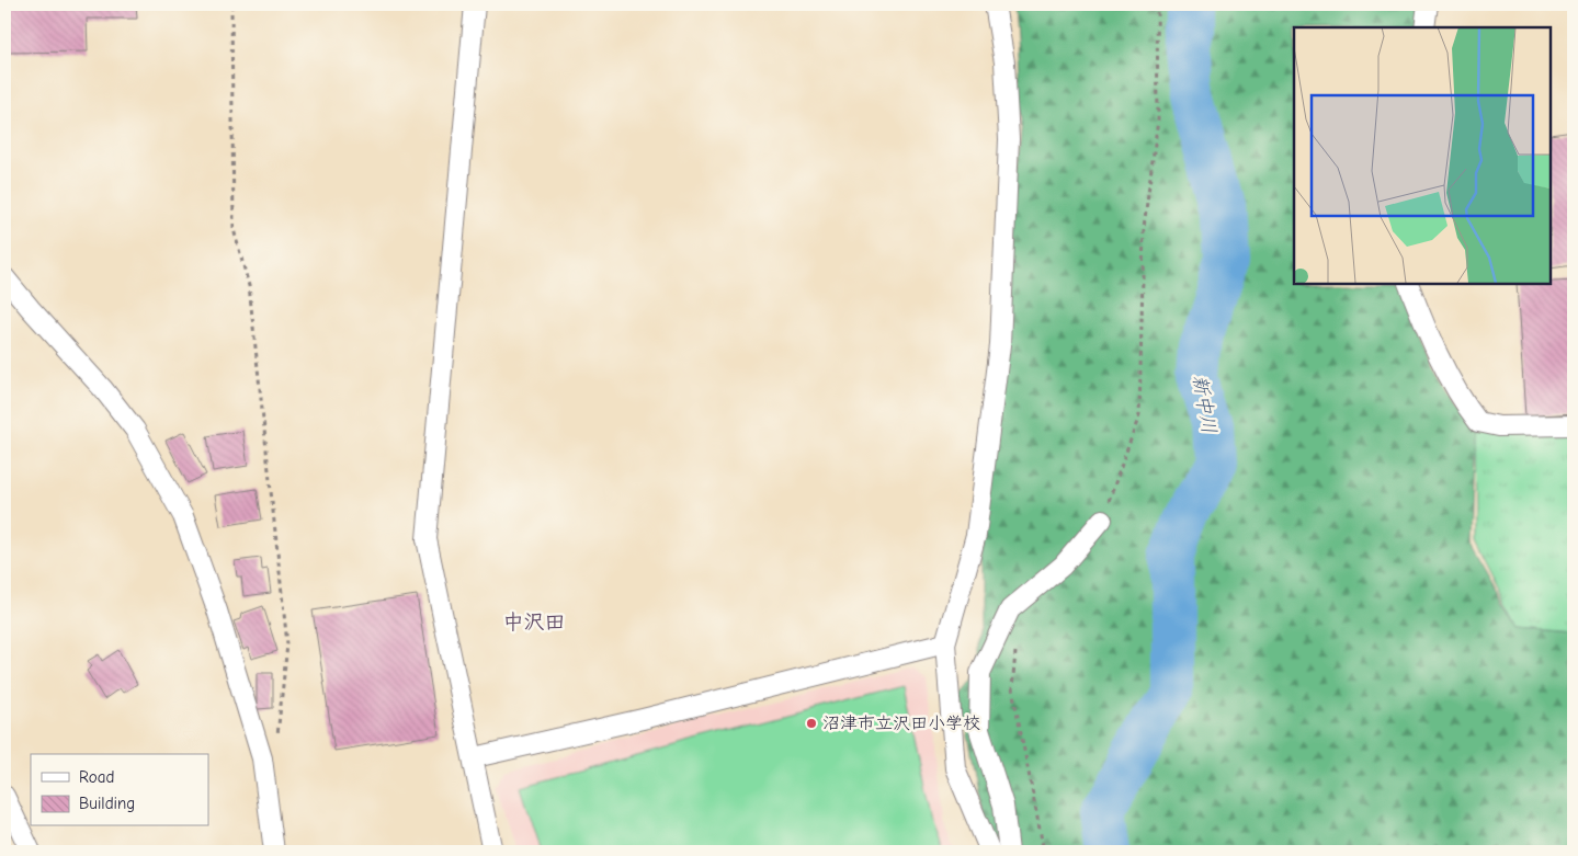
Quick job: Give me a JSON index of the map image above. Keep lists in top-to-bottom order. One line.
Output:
{"districts":["中沢田"],"water":["新中川"],"places":["沼津市立沢田小学校"],"legend":["Road","Building"]}
